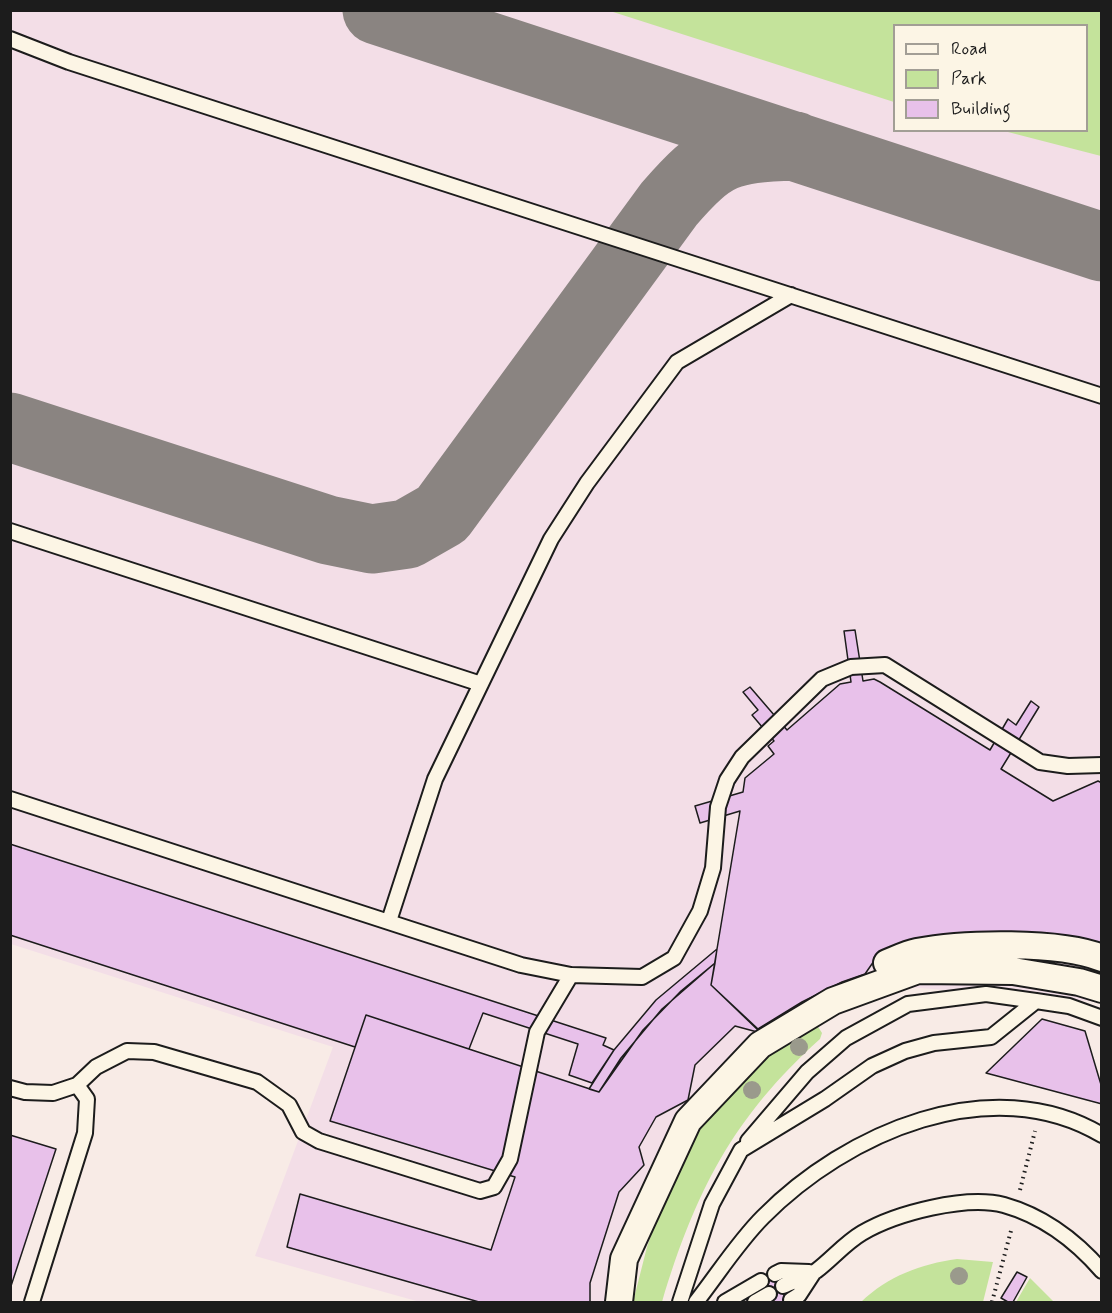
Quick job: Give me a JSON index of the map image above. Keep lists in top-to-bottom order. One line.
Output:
{"legend":["Road","Park","Building"]}
